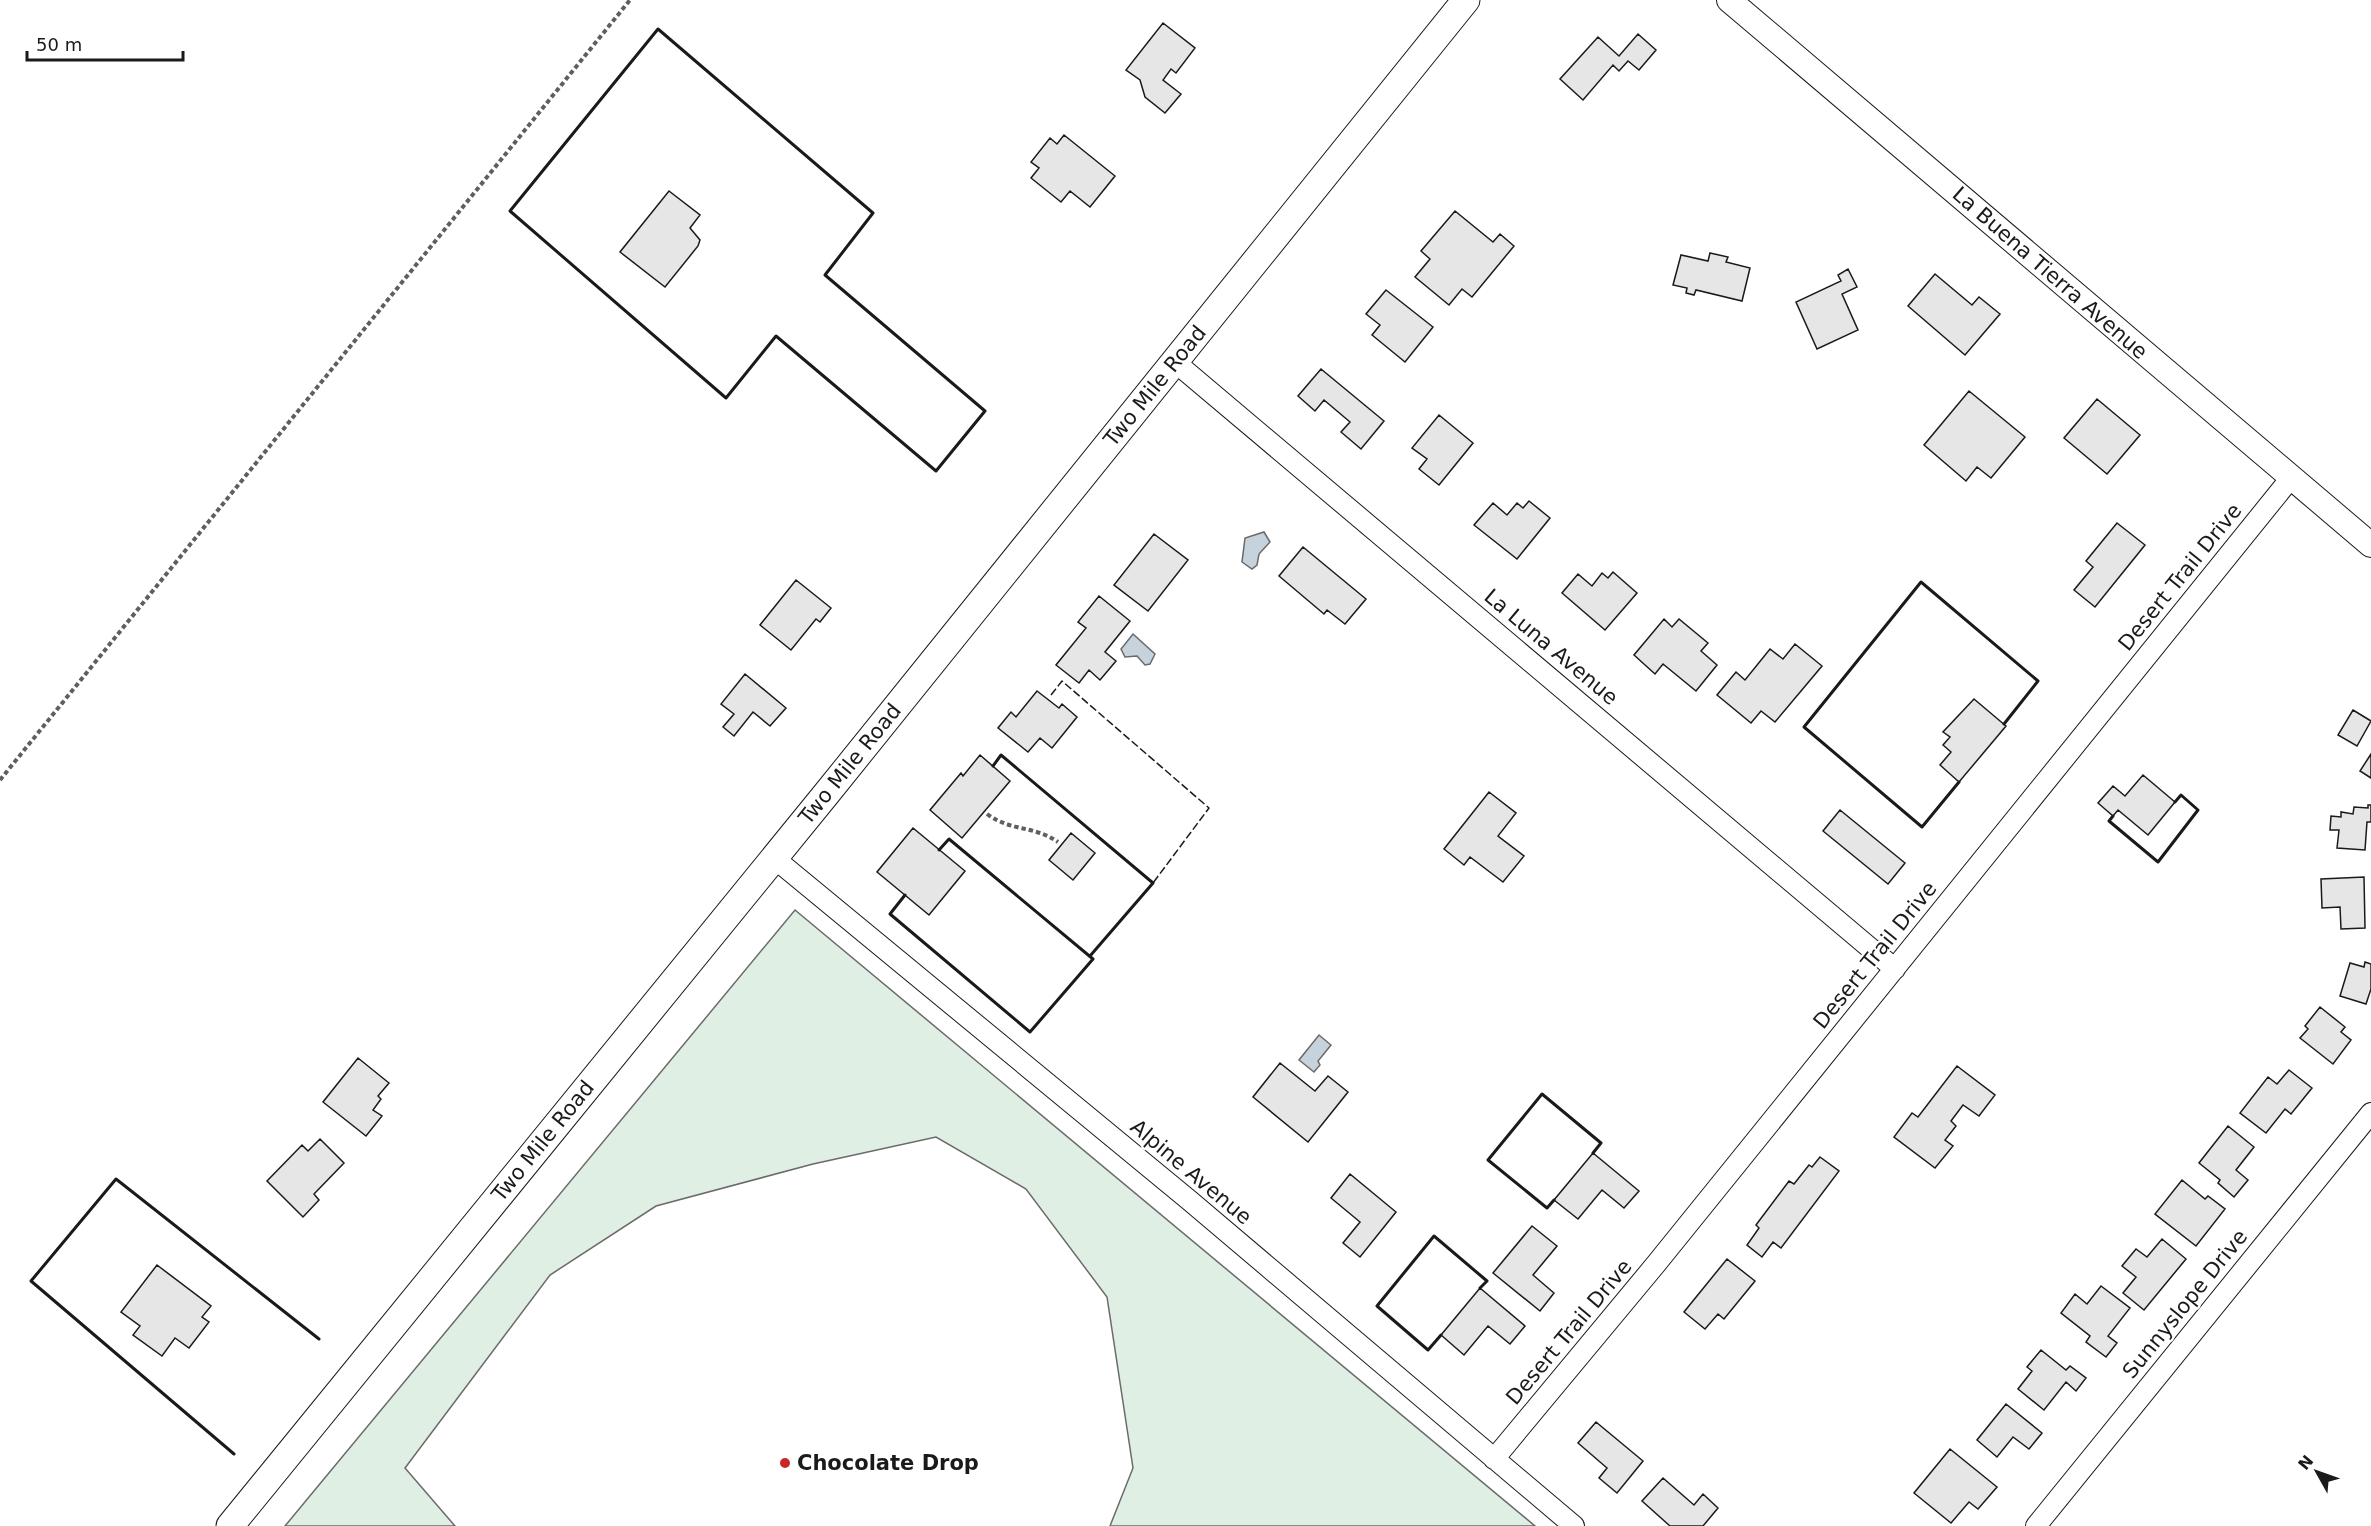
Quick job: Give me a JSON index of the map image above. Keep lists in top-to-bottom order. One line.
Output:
{"streets":{"main road":["Two Mile Road"],"street":["La Buena Tierra Avenue","Desert Trail Drive","La Luna Avenue","Alpine Avenue","Sunnyslope Drive"]},"crossings":[["La Buena Tierra Avenue","Desert Trail Drive"],["Two Mile Road","La Luna Avenue"],["Two Mile Road","Alpine Avenue"],["Desert Trail Drive","La Luna Avenue"],["Desert Trail Drive","Alpine Avenue"]],"places":["Chocolate Drop"],"scale_bar":"50 m","north":"top left"}
